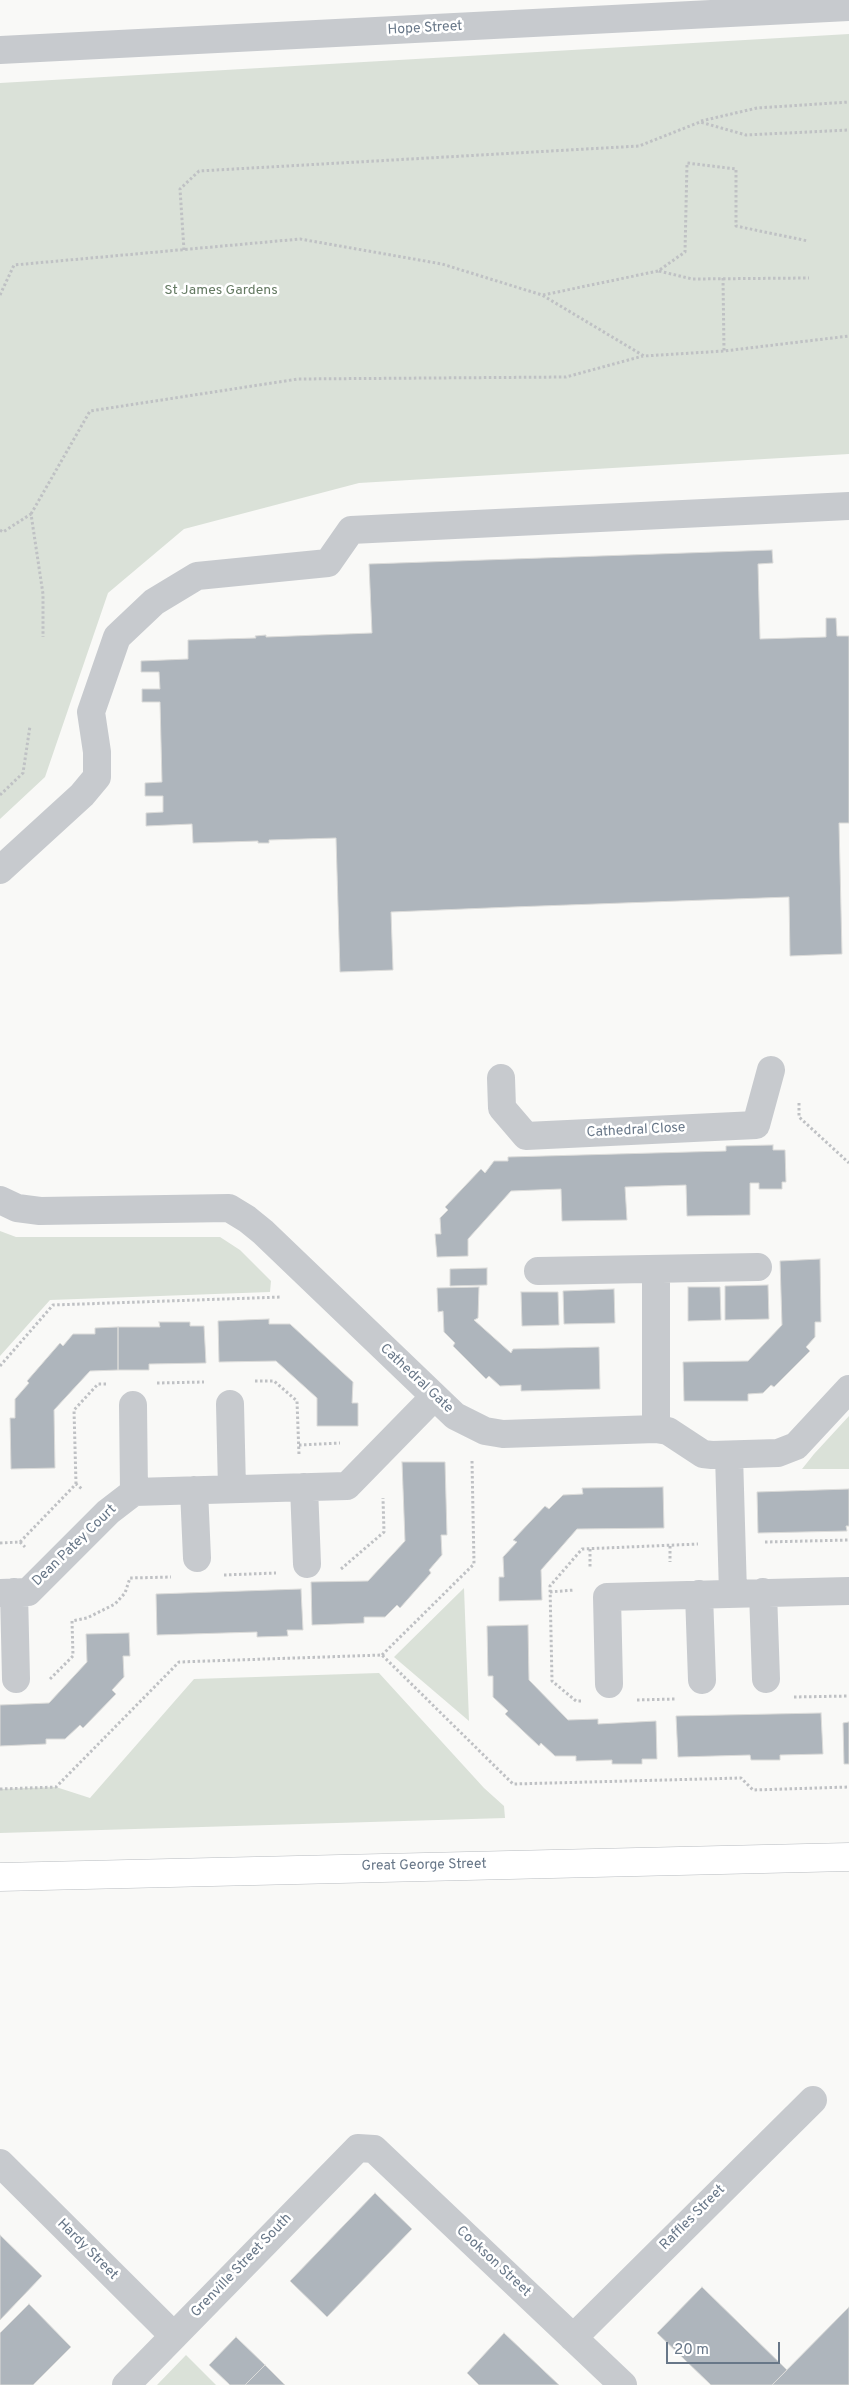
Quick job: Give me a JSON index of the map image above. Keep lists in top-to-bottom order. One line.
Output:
{"streets":{"main road":["Great George Street"],"street":["Hope Street","Cathedral Close","Cathedral Gate","Dean Patey Court","Raffles Street","Hardy Street","Cookson Street","Grenville Street South"]},"crossings":[["Raffles Street","Cookson Street"],["Hardy Street","Grenville Street South"],["Cookson Street","Grenville Street South"]],"parks":["St James Gardens"],"scale_bar":"20 m"}
